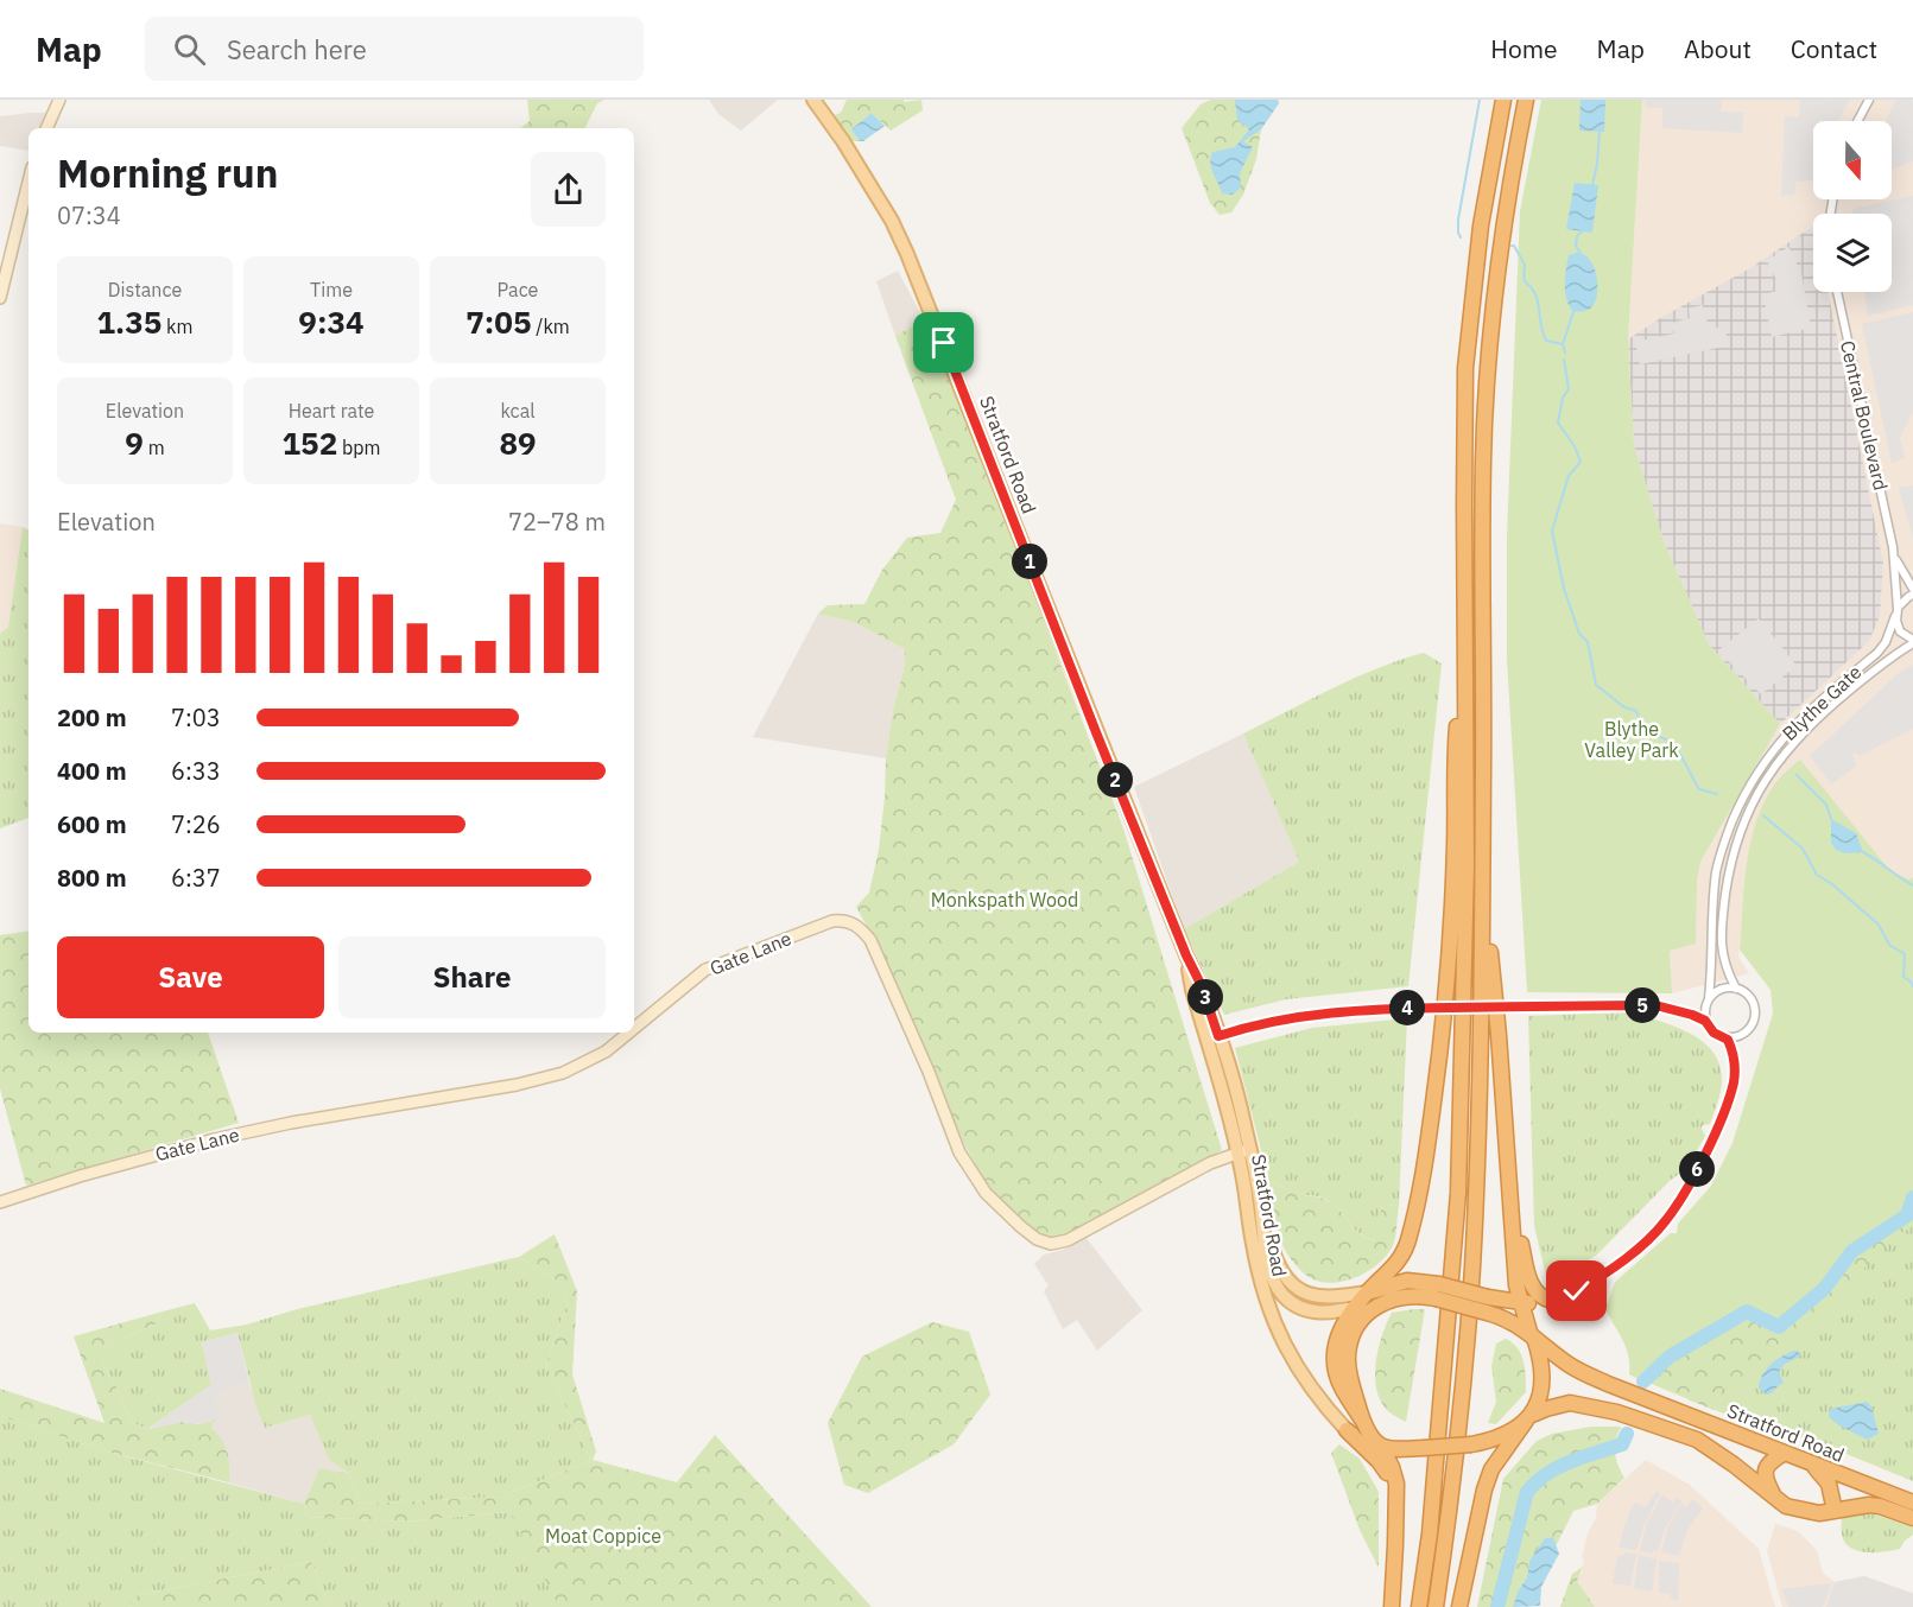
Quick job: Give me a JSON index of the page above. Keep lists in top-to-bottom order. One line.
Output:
{"streets":{"highway":["Stratford Road"],"street":["Central Boulevard","Blythe Gate","Gate Lane"]},"crossings":[["Stratford Road","Gate Lane"]],"parks":["Blythe Valley Park","Monkspath Wood","Moat Coppice"],"north":"bottom","page":{"header":"Map","search":"Search here","nav":["Home","Map","About","Contact"],"heading":["Morning run","07:34"],"stats":[["Distance","1.35 km"],["Time","9:34"],["Pace","7:05 /km"],["Elevation","9 m"],["Heart rate","152 bpm"],["kcal","89"]],"chart":["Elevation","72–78 m"],"pins":["1","2","3","5","4","6"],"list":[{"name":"200 m","note":"7:03"},{"name":"400 m","note":"6:33"},{"name":"600 m","note":"7:26"},{"name":"800 m","note":"6:37"}],"buttons":["Save","Share"]}}
